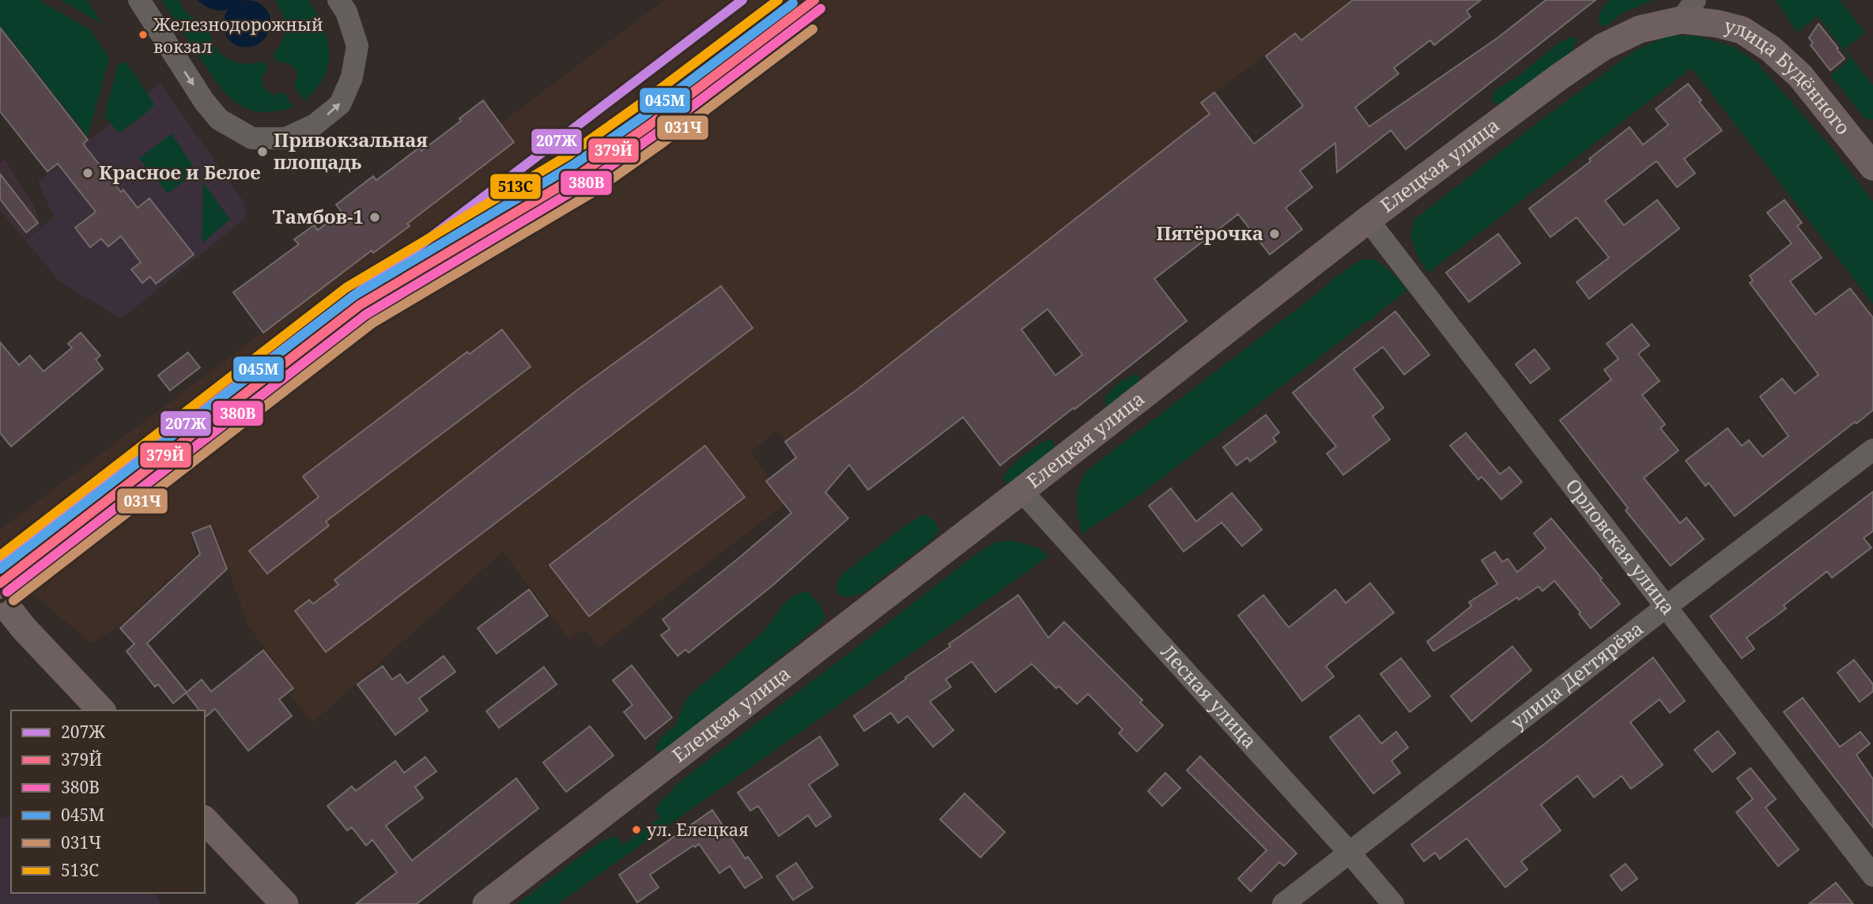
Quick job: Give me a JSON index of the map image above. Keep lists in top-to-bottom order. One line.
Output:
{"streets":{"main road":["улица Будённого","Елецкая улица"],"street":["Орловская улица","улица Дегтярёва","Лесная улица"]},"crossings":[["улица Будённого","Елецкая улица"],["Елецкая улица","Орловская улица"],["Елецкая улица","Лесная улица"],["Орловская улица","улица Дегтярёва"],["улица Дегтярёва","Лесная улица"]],"places":["Железнодорожный вокзал","Привокзальная площадь","Красное и Белое","Тамбов-1","Пятёрочка","ул. Елецкая"],"lines":["transit line 207Ж","transit line 379Й","transit line 513С","transit line 045М","transit line 380В","transit line 031Ч"],"legend":["207Ж","379Й","380В","045М","031Ч","513С"]}
